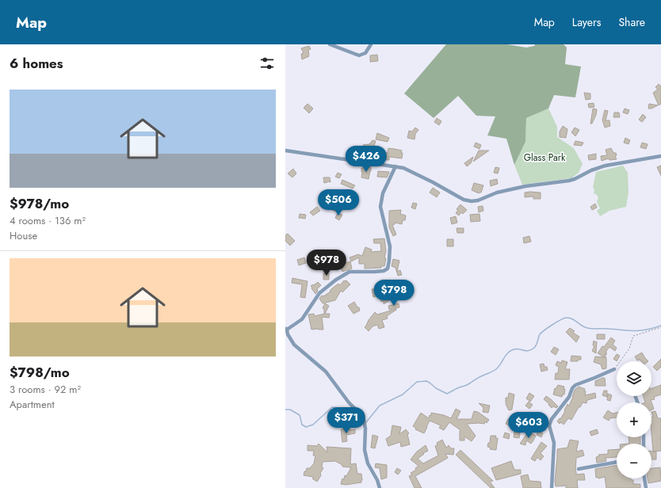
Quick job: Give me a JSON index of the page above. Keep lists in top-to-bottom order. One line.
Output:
{"parks":["Glass Park"],"page":{"header":"Map","nav":["Map","Layers","Share"],"heading":"6 homes","list":[{"name":"$978/mo","note":"4 rooms · 136 m² · House"},{"name":"$798/mo","note":"3 rooms · 92 m² · Apartment"}],"price":["$426","$506","$978","$798","$371","$603"],"map_buttons":["+","−"]}}
